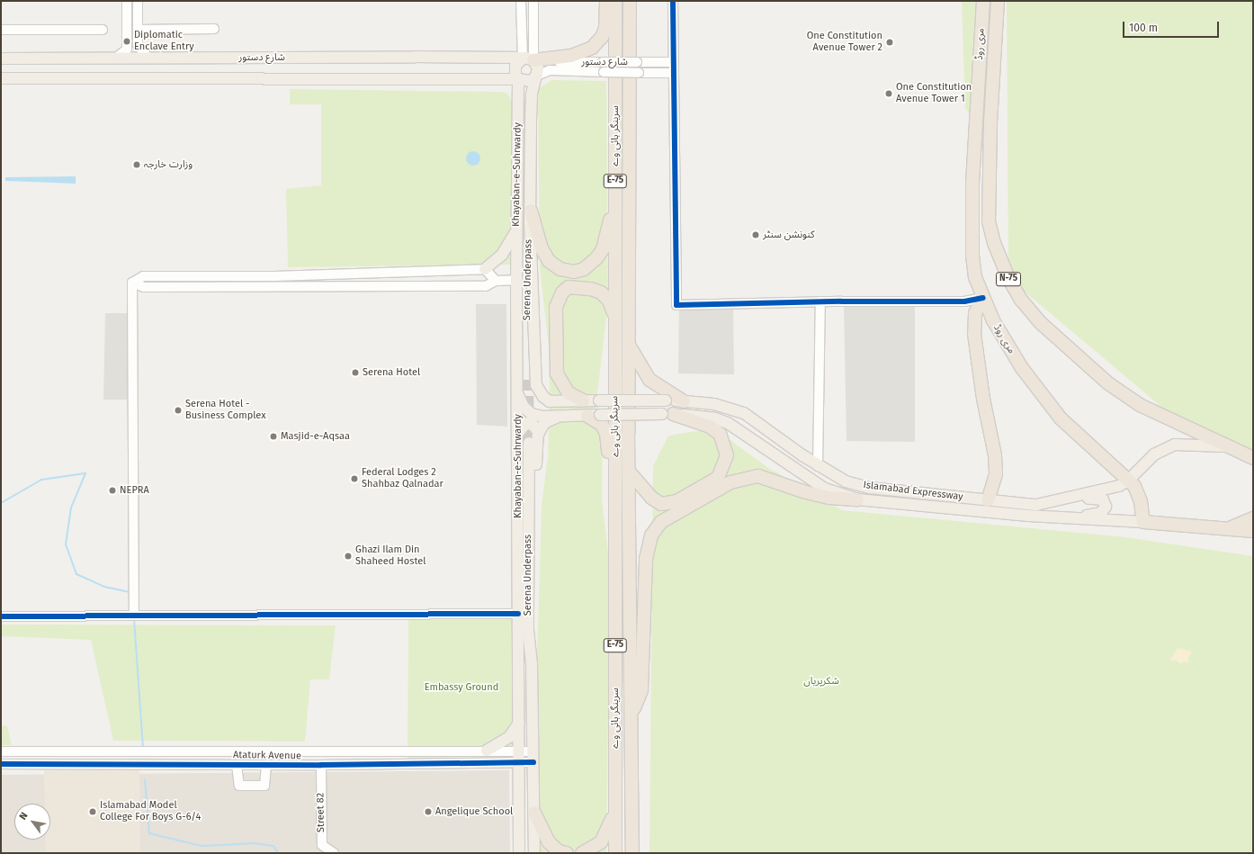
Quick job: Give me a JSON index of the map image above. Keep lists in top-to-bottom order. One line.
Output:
{"streets":{"highway":["مری روڈ","سرینگر ہائی وے","E-75","N-75"],"main road":["شارع دستور","Khayaban-e-Suhrwardy","Serena Underpass","Islamabad Expressway"],"street":["Ataturk Avenue","Street 82"]},"crossings":[["مری روڈ","Islamabad Expressway"],["شارع دستور","Khayaban-e-Suhrwardy"],["Khayaban-e-Suhrwardy","Islamabad Expressway"],["Khayaban-e-Suhrwardy","Ataturk Avenue"],["Ataturk Avenue","Street 82"]],"parks":["شکرپریاں","Embassy Ground"],"places":["Diplomatic Enclave Entry","One Constitution Avenue Tower 2","One Constitution Avenue Tower 1","وزارت خارجہ","کنونشن سنٹر","Serena Hotel","Serena Hotel - Business Complex","Masjid-e-Aqsaa","Federal Lodges 2 Shahbaz Qalnadar","NEPRA","Ghazi Ilam Din Shaheed Hostel","Islamabad Model College For Boys G-6/4","Angelique School"],"scale_bar":"100 m","north":"top left"}
